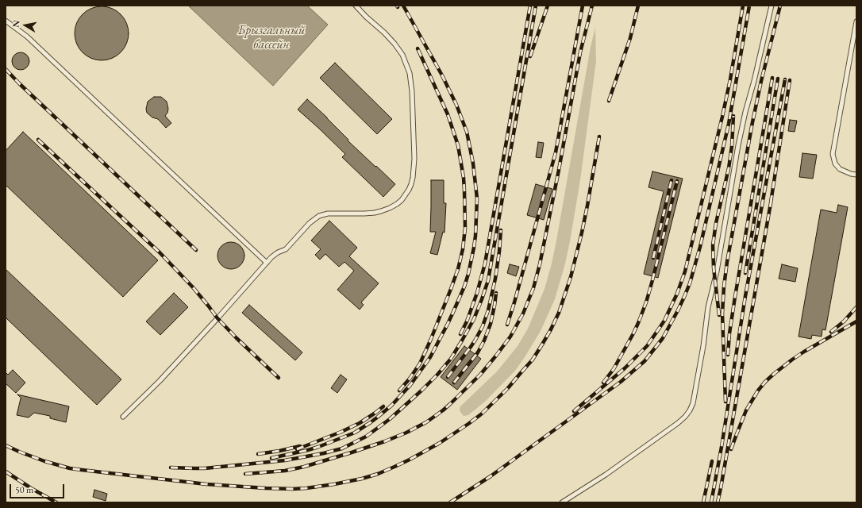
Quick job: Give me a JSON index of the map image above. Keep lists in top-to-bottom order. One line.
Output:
{"water":["Брызгальный бассейн"],"scale_bar":"50 m","north":"left"}
